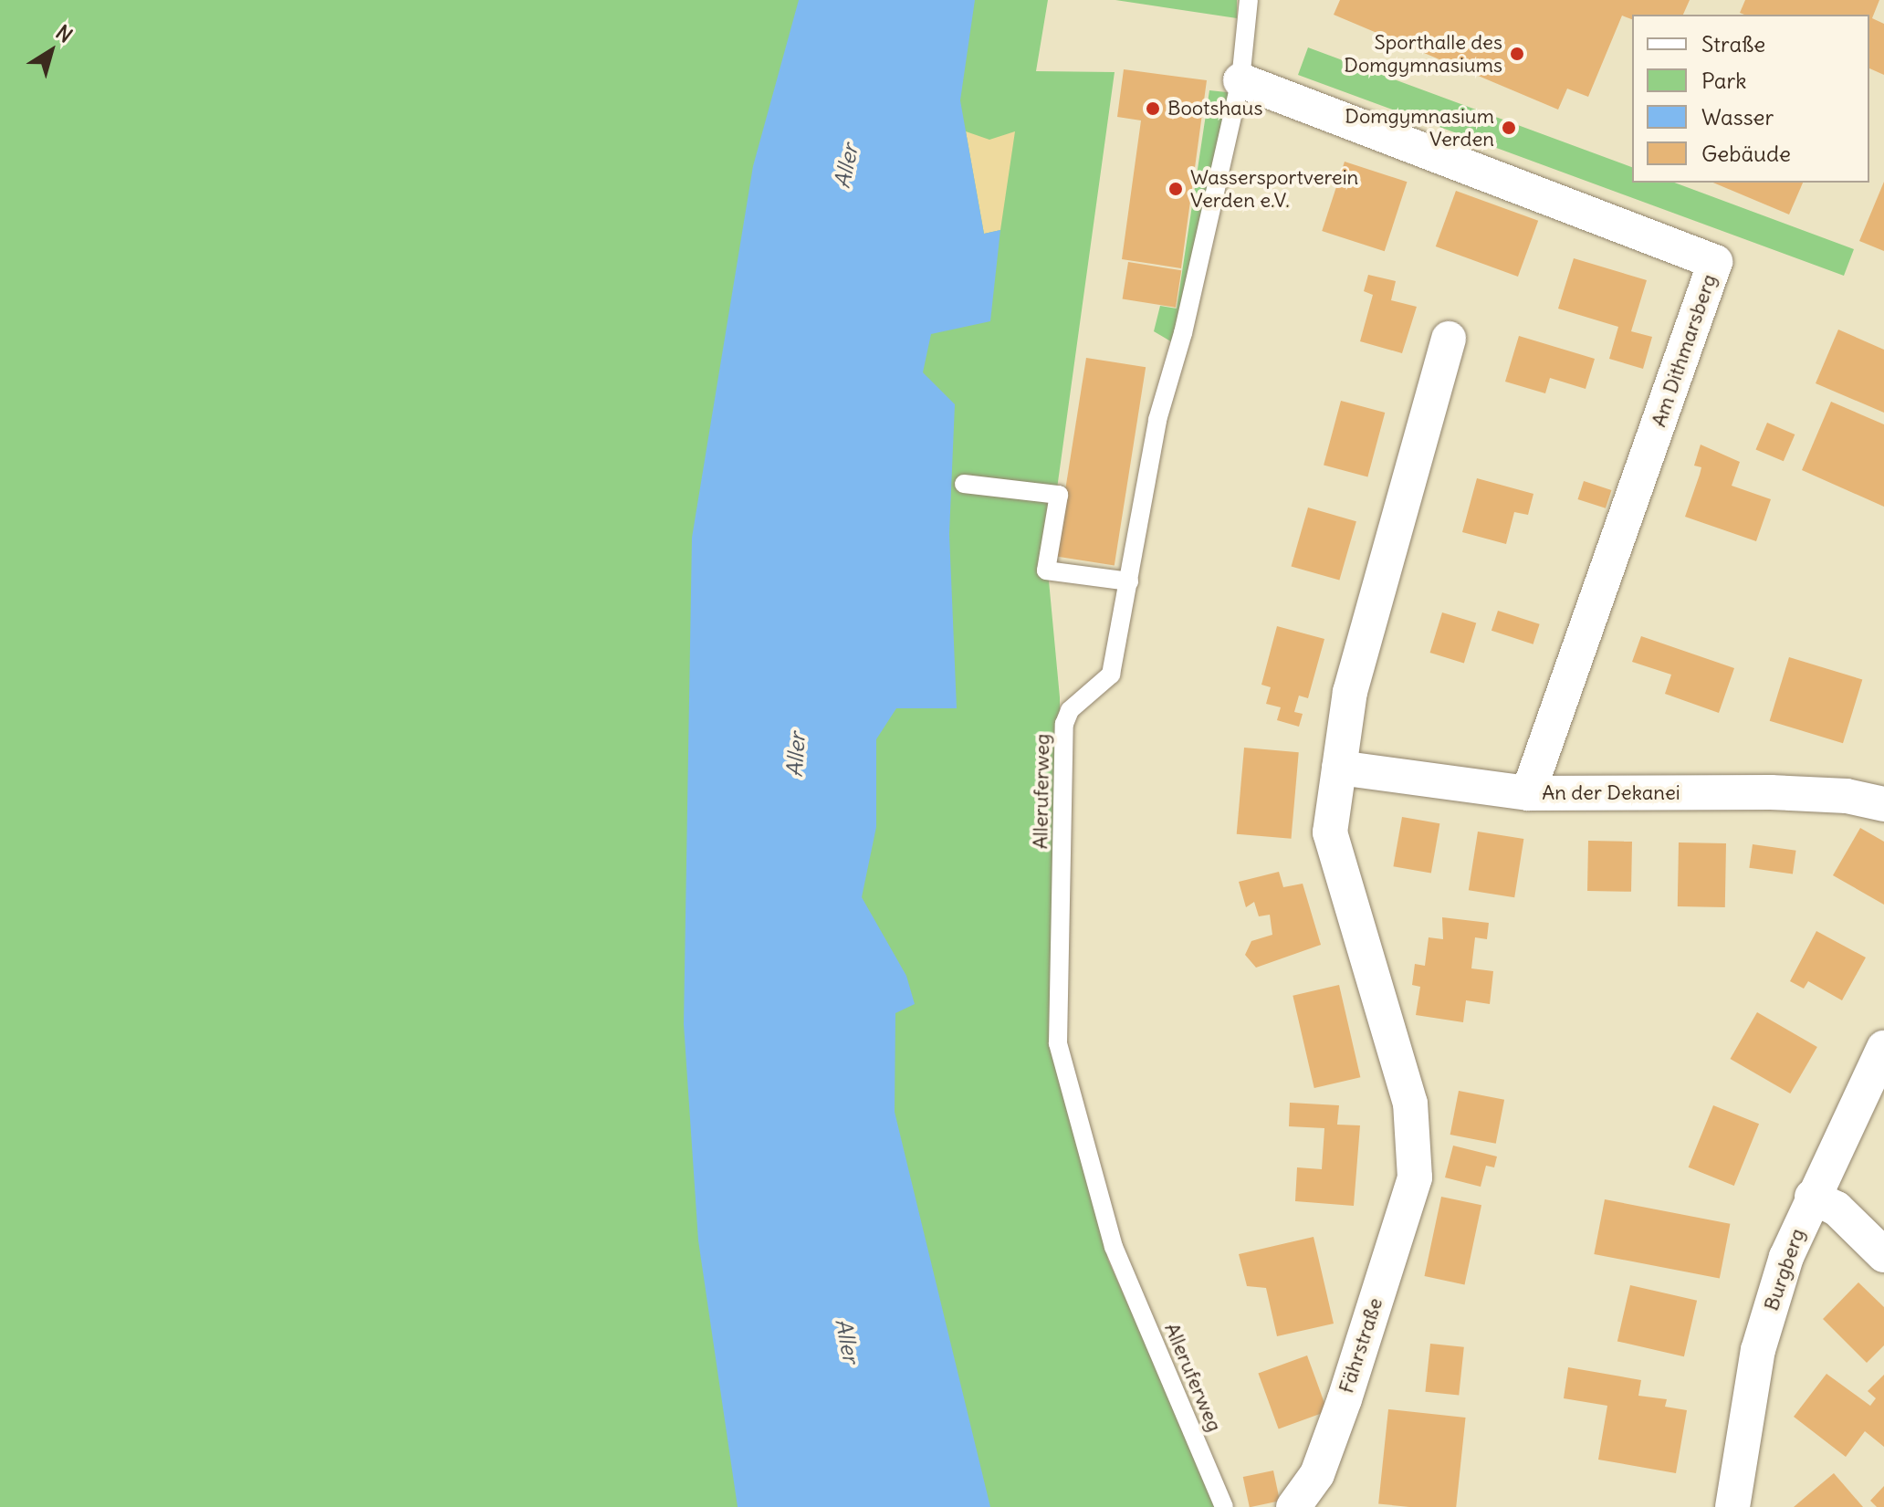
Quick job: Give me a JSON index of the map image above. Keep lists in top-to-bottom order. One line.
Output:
{"streets":{"street":["Am Dithmarsberg","An der Dekanei","Burgberg","Fährstraße"],"lane":["Alleruferweg"]},"crossings":[["Am Dithmarsberg","Alleruferweg"],["Am Dithmarsberg","An der Dekanei"],["An der Dekanei","Fährstraße"]],"water":["Aller"],"places":["Sporthalle des Domgymnasiums","Bootshaus","Domgymnasium Verden","Wassersportverein Verden e.V."],"legend":["Straße","Park","Wasser","Gebäude"],"north":"top right"}
